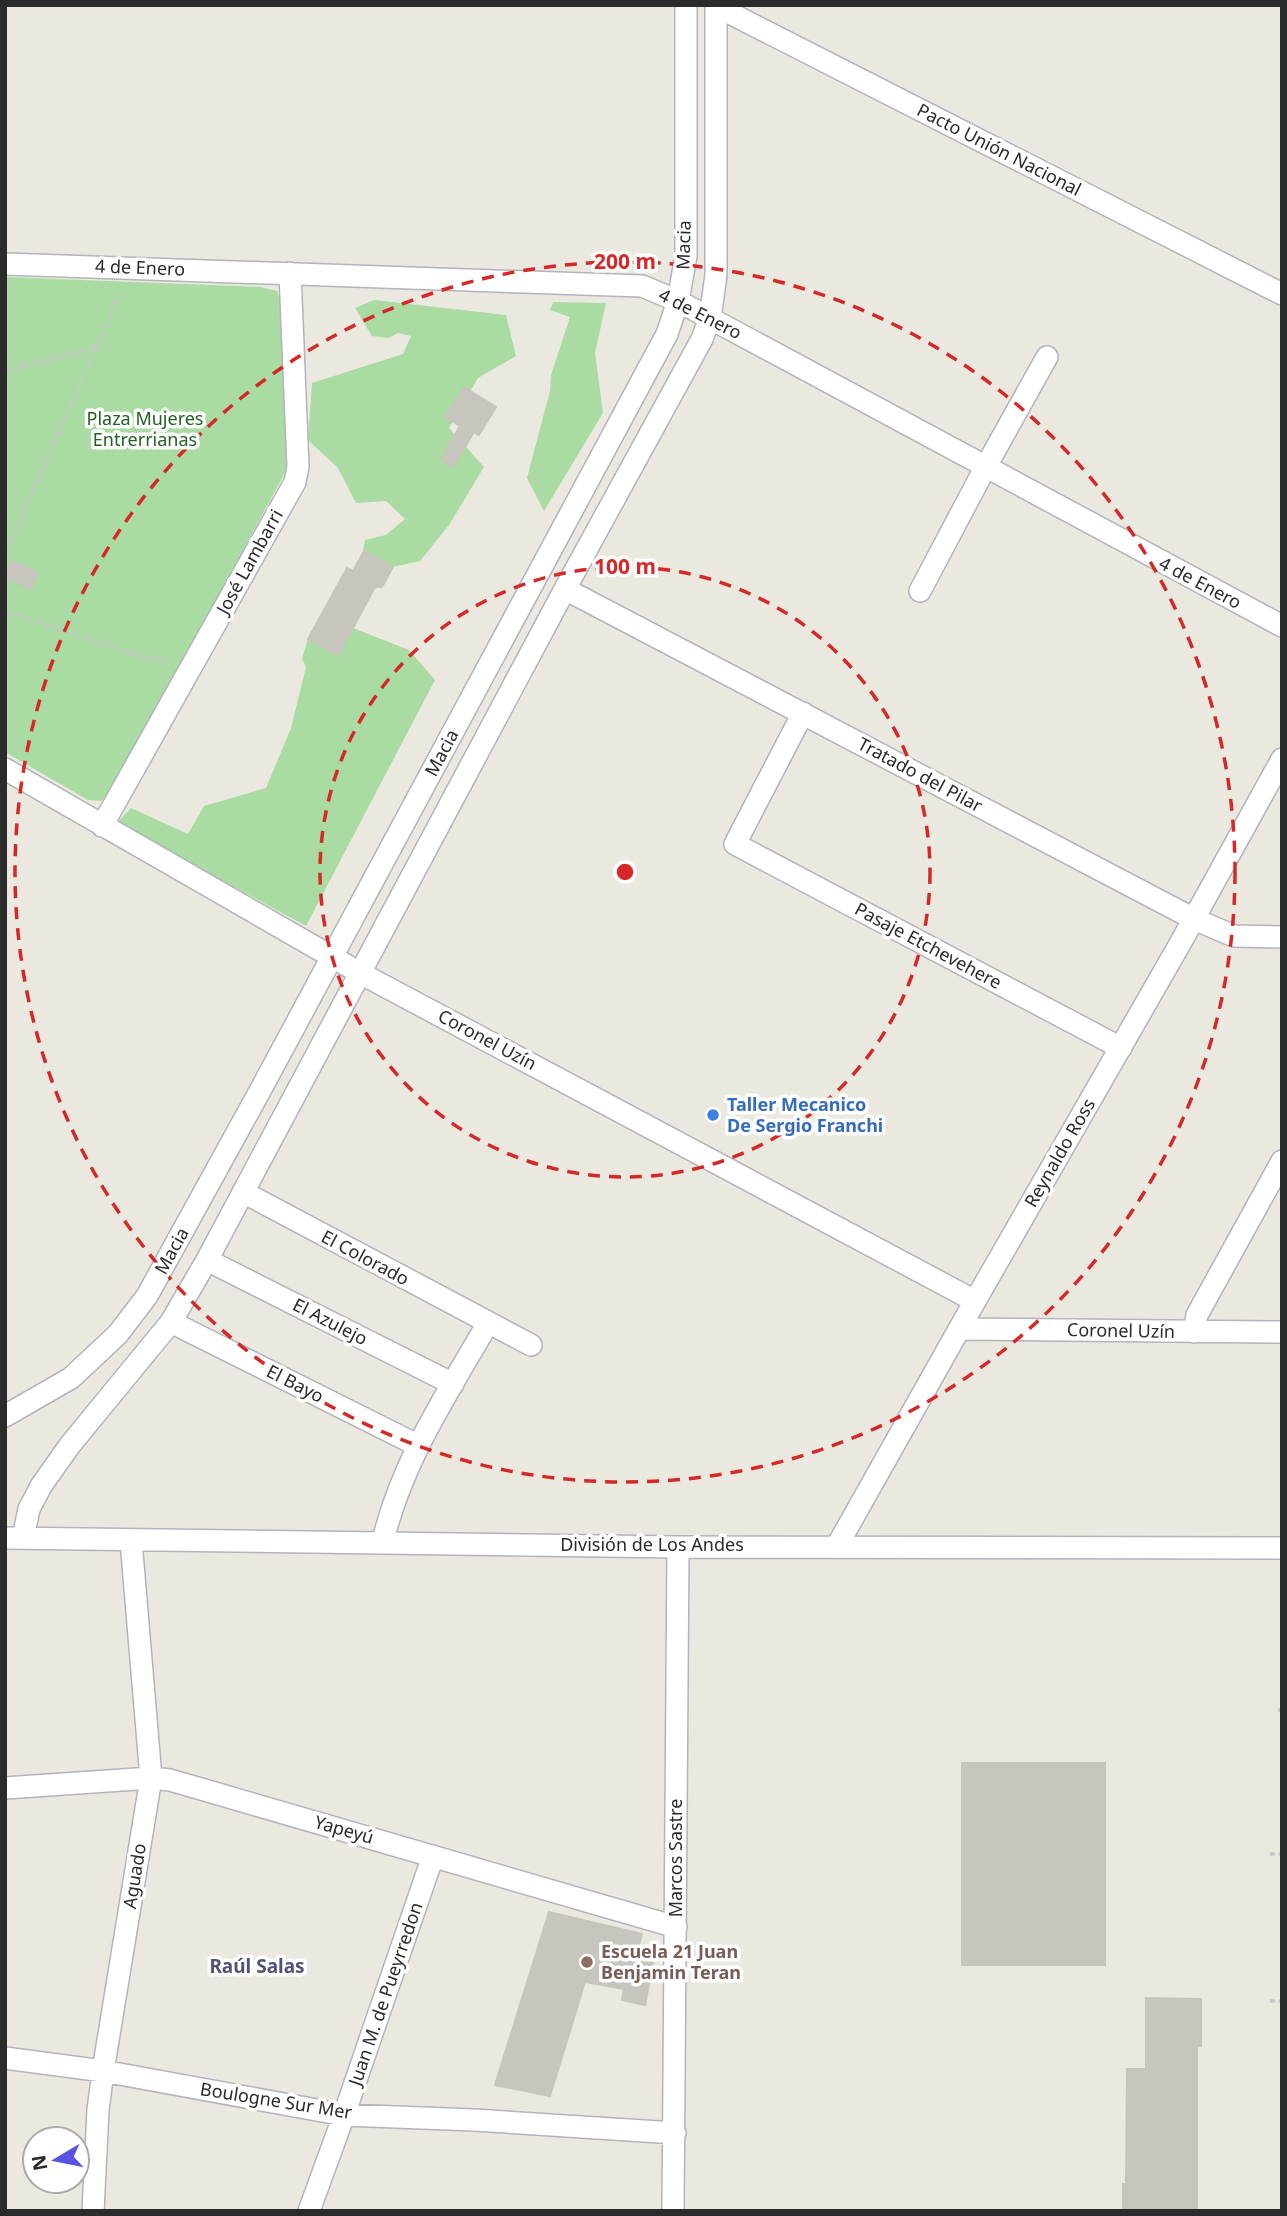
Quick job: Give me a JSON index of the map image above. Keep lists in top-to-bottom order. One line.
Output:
{"streets":{"street":["Pacto Unión Nacional","Macia","4 de Enero","José Lambarri","Tratado del Pilar","Pasaje Etchevehere","Coronel Uzín","Reynaldo Ross","El Colorado","El Azulejo","El Bayo","División de Los Andes","Yapeyú","Marcos Sastre","Aguado","Juan M. de Pueyrredon","Boulogne Sur Mer"]},"crossings":[["Pacto Unión Nacional","Macia"],["Macia","4 de Enero"],["Macia","Tratado del Pilar"],["Macia","Coronel Uzín"],["Macia","El Colorado"],["Macia","El Azulejo"],["Macia","El Bayo"],["Macia","División de Los Andes"],["4 de Enero","José Lambarri"],["José Lambarri","Coronel Uzín"],["Tratado del Pilar","Pasaje Etchevehere"],["Tratado del Pilar","Reynaldo Ross"],["Pasaje Etchevehere","Reynaldo Ross"],["Coronel Uzín","Reynaldo Ross"],["Reynaldo Ross","División de Los Andes"],["División de Los Andes","Marcos Sastre"],["División de Los Andes","Aguado"],["Yapeyú","Marcos Sastre"],["Yapeyú","Aguado"],["Yapeyú","Juan M. de Pueyrredon"],["Marcos Sastre","Boulogne Sur Mer"],["Aguado","Boulogne Sur Mer"],["Juan M. de Pueyrredon","Boulogne Sur Mer"]],"districts":["Raúl Salas"],"parks":["Plaza Mujeres Entrerrianas"],"places":["Taller Mecanico De Sergio Franchi","Escuela 21 Juan Benjamin Teran"],"north":"left","rings":["200 m","100 m"]}
